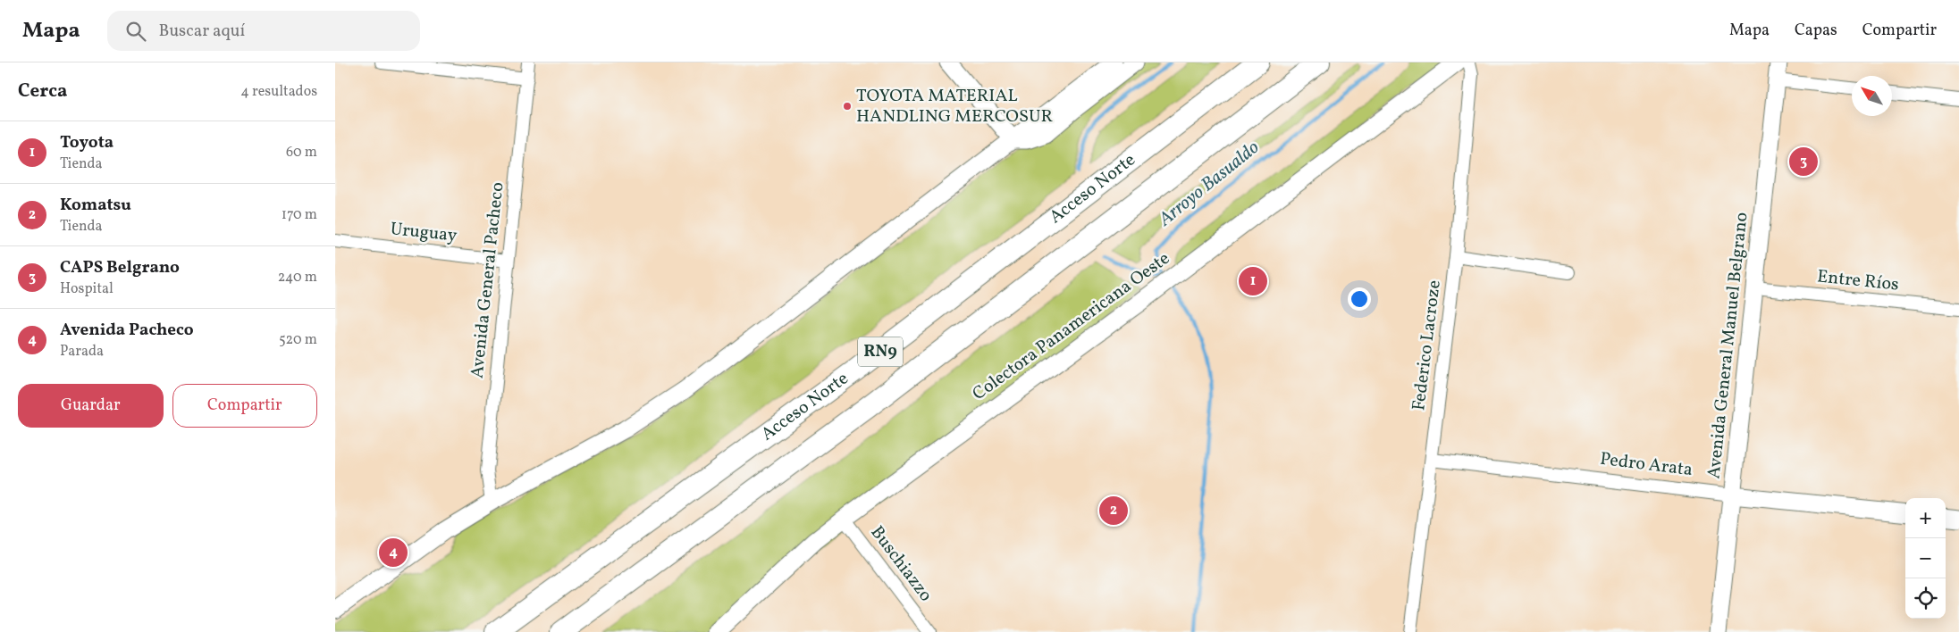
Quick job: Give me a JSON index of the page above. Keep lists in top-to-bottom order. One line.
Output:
{"streets":{"highway":["Acceso Norte","RN9"],"street":["Uruguay","Avenida General Pacheco","Entre Ríos","Colectora Panamericana Oeste","Federico Lacroze","Avenida General Manuel Belgrano","Pedro Arata","Buschiazzo"]},"crossings":[["Uruguay","Avenida General Pacheco"],["Entre Ríos","Avenida General Manuel Belgrano"],["Colectora Panamericana Oeste","Buschiazzo"],["Federico Lacroze","Pedro Arata"],["Avenida General Manuel Belgrano","Pedro Arata"]],"water":["Arroyo Basualdo"],"places":["TOYOTA MATERIAL HANDLING MERCOSUR"],"north":"top left","page":{"header":"Mapa","search":"Buscar aquí","nav":["Mapa","Capas","Compartir"],"heading":["Cerca","4 resultados"],"list":[{"mark":"1","name":"Toyota","note":"Tienda","value":"60 m"},{"mark":"2","name":"Komatsu","note":"Tienda","value":"170 m"},{"mark":"3","name":"CAPS Belgrano","note":"Hospital","value":"240 m"},{"mark":"4","name":"Avenida Pacheco","note":"Parada","value":"520 m"}],"pins":["3","1","2","4"],"buttons":["Guardar","Compartir"],"map_buttons":["+","−"]}}
